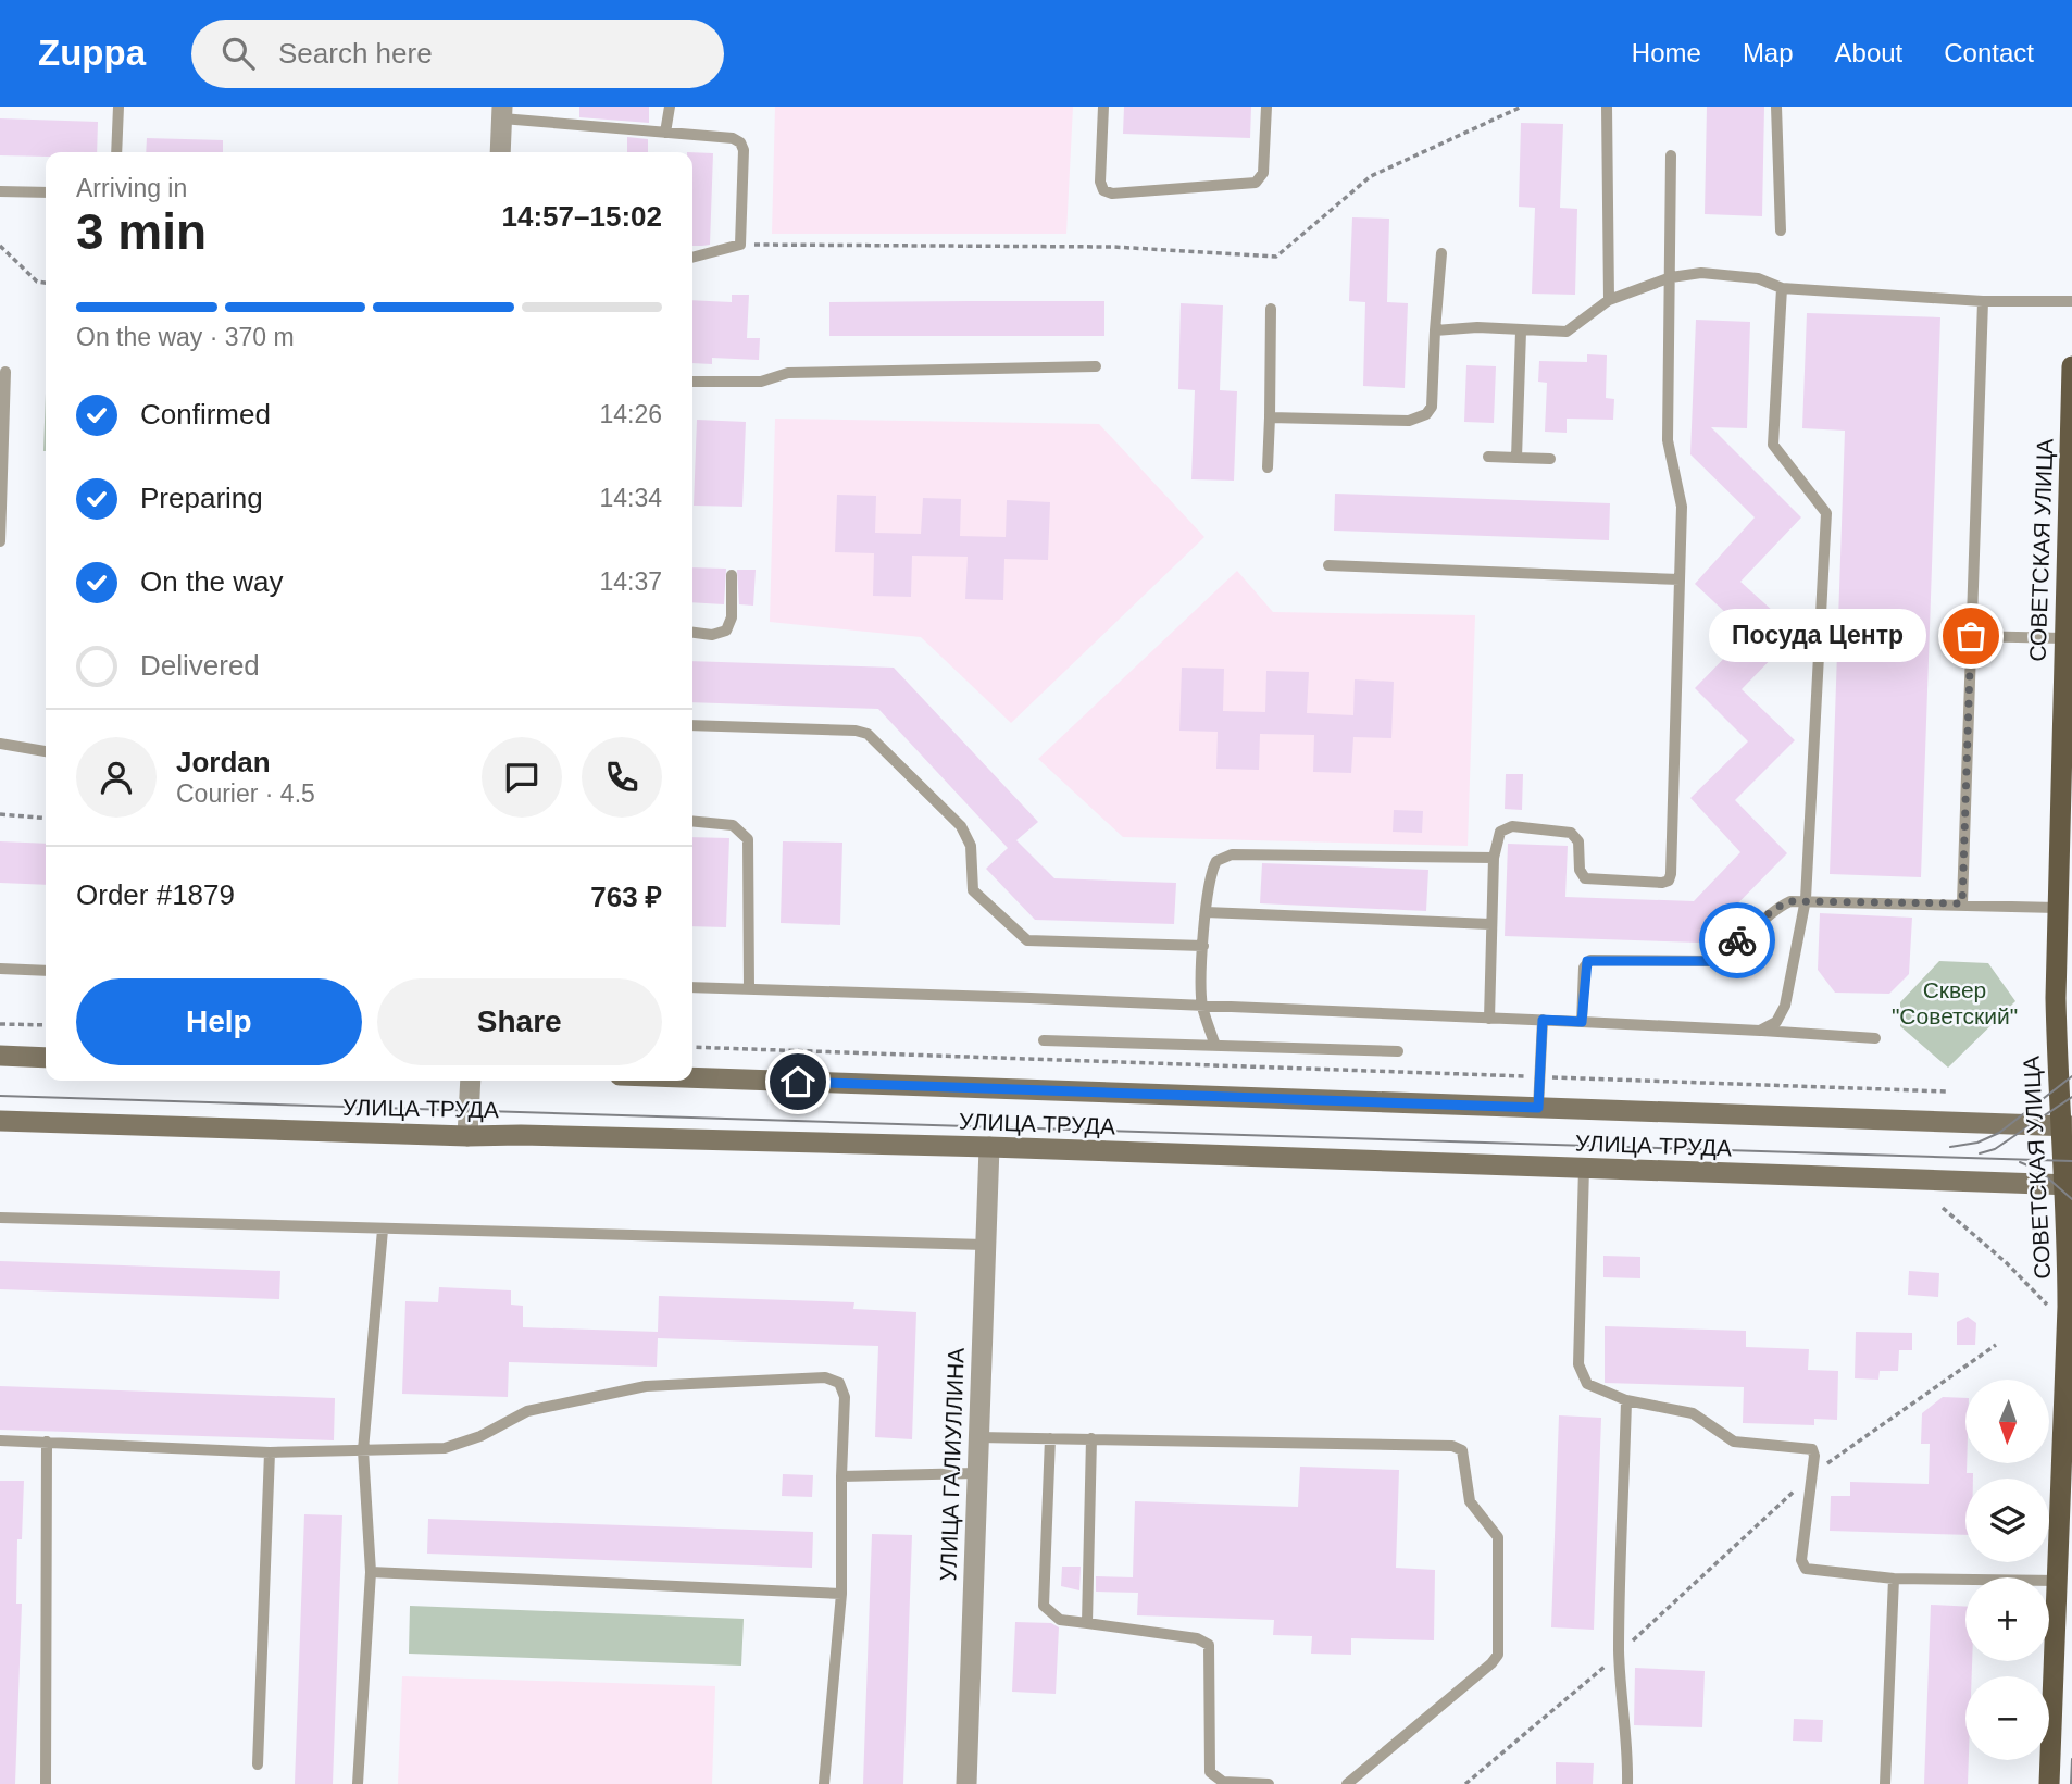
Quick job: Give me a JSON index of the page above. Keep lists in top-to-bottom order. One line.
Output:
{"streets":{"main road":["СОВЕТСКАЯ УЛИЦА","УЛИЦА ТРУДА"],"street":["УЛИЦА ГАЛИУЛЛИНА"]},"crossings":[["СОВЕТСКАЯ УЛИЦА","УЛИЦА ТРУДА"],["УЛИЦА ТРУДА","УЛИЦА ГАЛИУЛЛИНА"]],"parks":["Сквер \"Советский\""],"places":["Посуда Центр"],"north":"bottom","page":{"header":"Zuppa","search":"Search here","nav":["Home","Map","About","Contact"],"heading":["3 min","Arriving in","14:57–15:02"],"panel":["Jordan","Courier · 4.5","Order #1879","763 ₽"],"bar":"On the way · 370 m","list":[["Confirmed","14:26"],["Preparing","14:34"],["On the way","14:37"],"Delivered"],"bubble":"Посуда Центр","buttons":["Help","Share"],"map_buttons":["+","−"]}}
